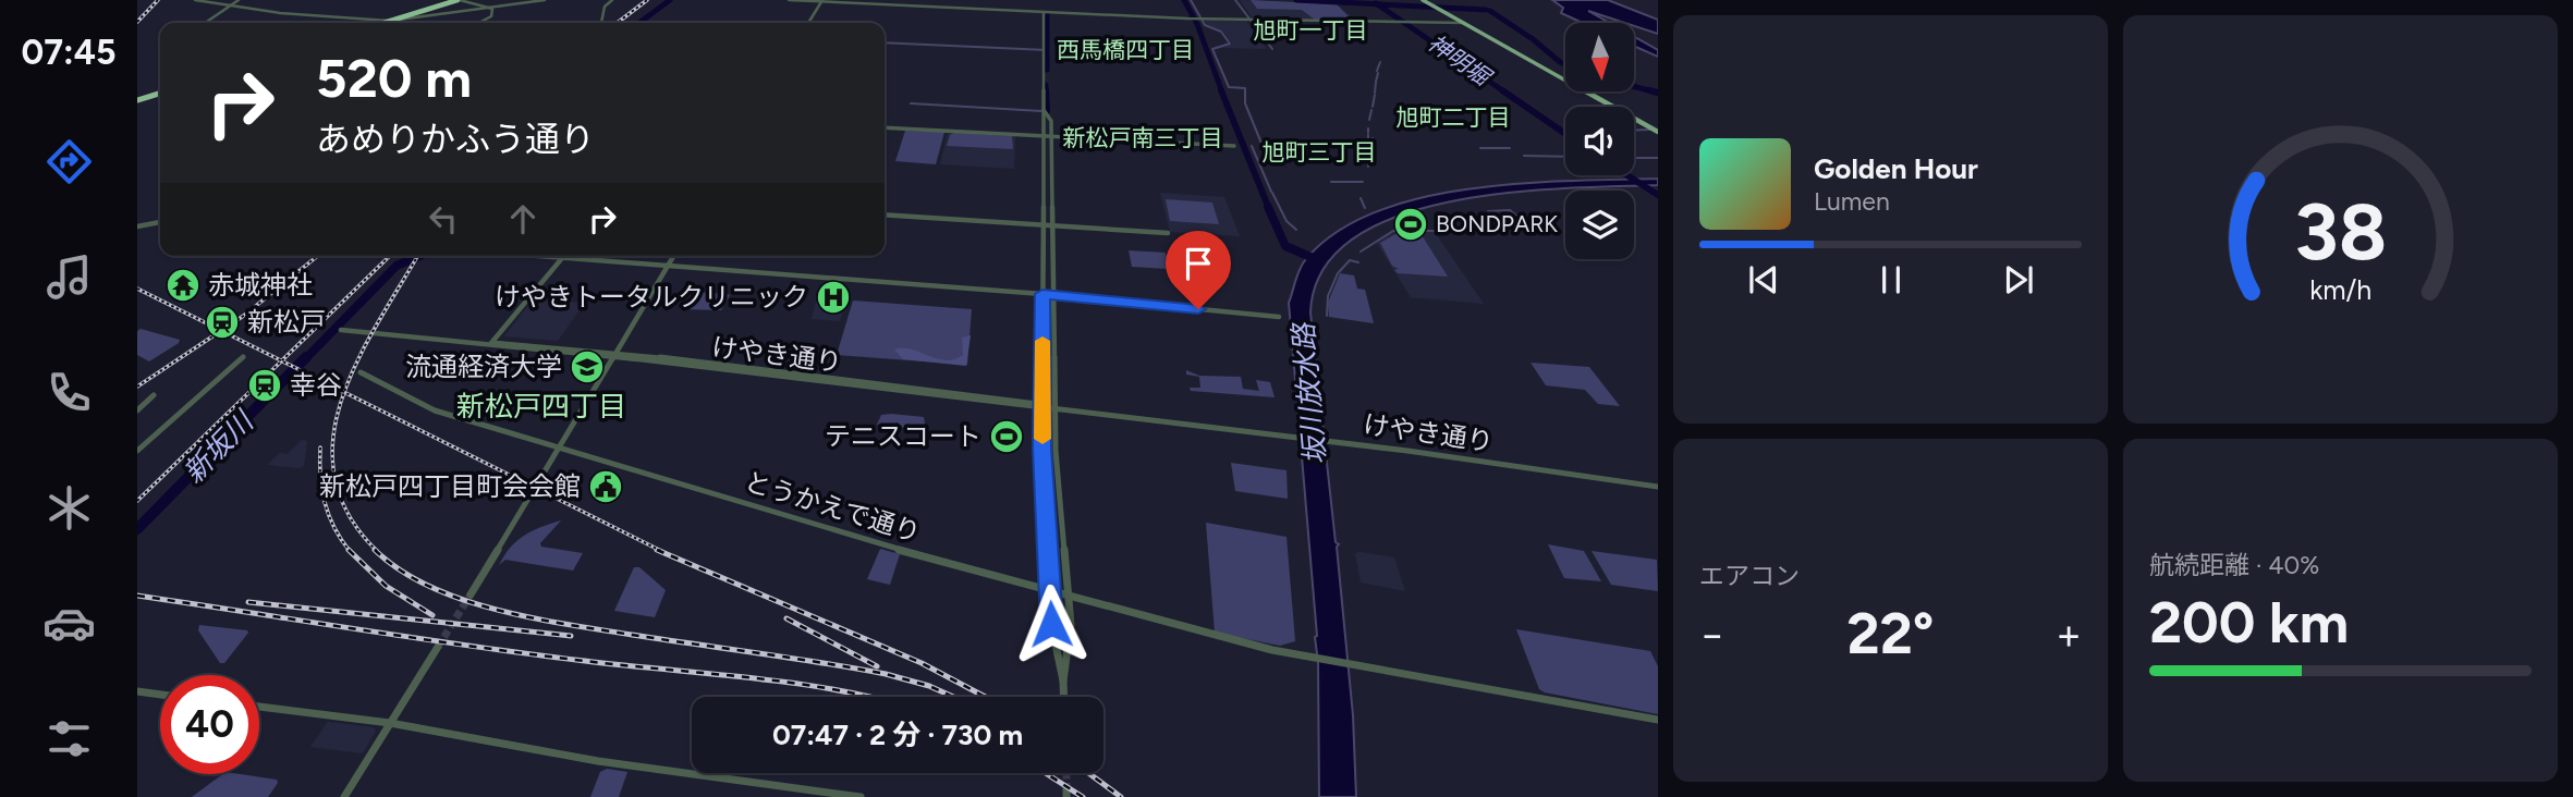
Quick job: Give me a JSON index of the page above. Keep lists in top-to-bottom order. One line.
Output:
{"streets":{"street":["けやき通り","とうかえで通り"]},"districts":["旭町一丁目","西馬橋四丁目","旭町二丁目","新松戸南三丁目","旭町三丁目","新松戸四丁目"],"water":["神明堀","坂川放水路","新坂川"],"places":{"sports":["BONDPARK","テニスコート"],"temple":["赤城神社"],"hospital":["けやきトータルクリニック"],"station":["新松戸","幸谷"],"school or university":["流通経済大学"],"public building":["新松戸四丁目町会会館"]},"north":"bottom","page":{"tabs":"07:45","turn":["520 m","あめりかふう通り"],"song":["Golden Hour","Lumen"],"tile":["エアコン",["航続距離 · 40%","200 km"]],"heat":["−","22°","+"],"limit":"40","trip":"07:47 · 2 分 · 730 m","gauge":["38","km/h"]}}
